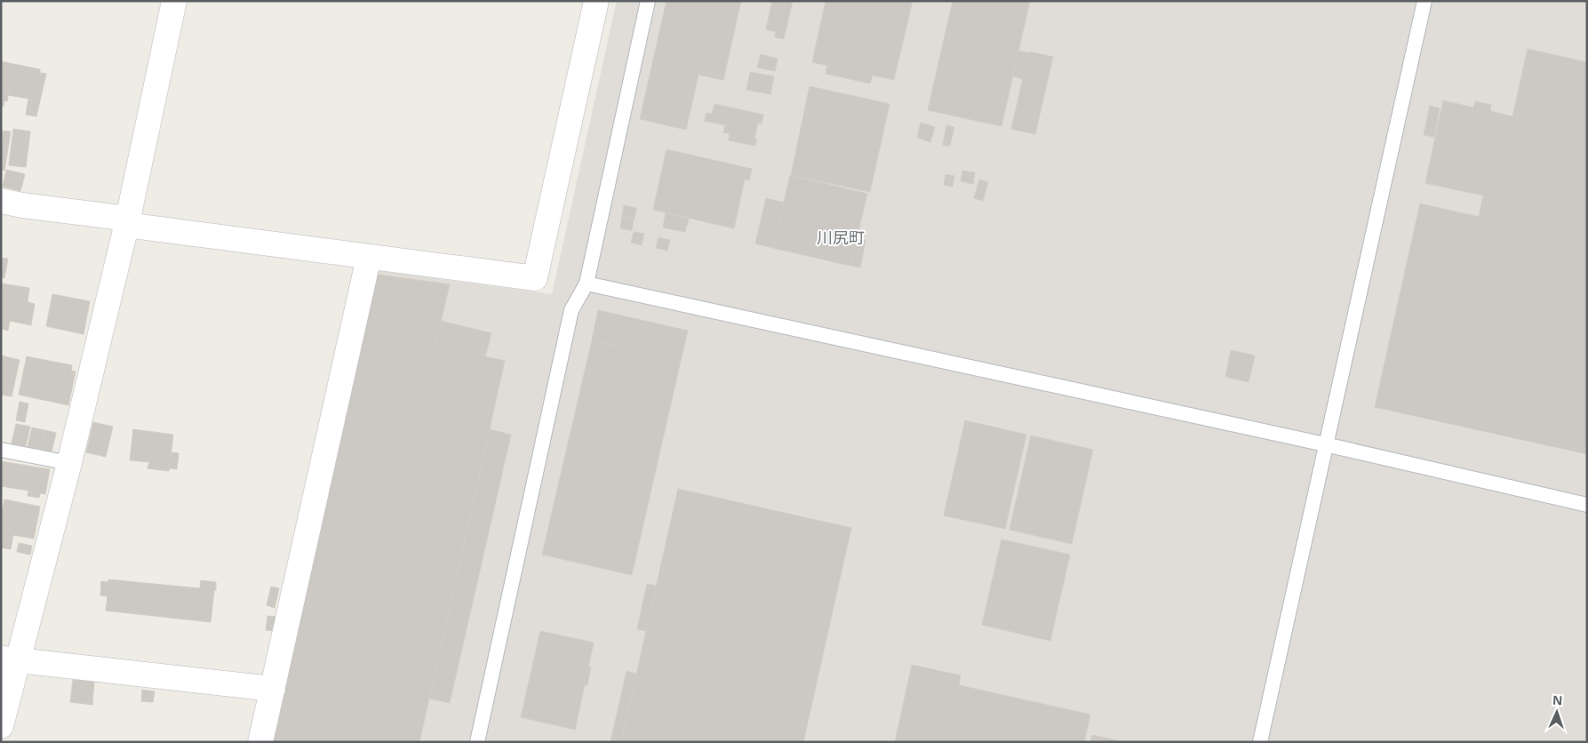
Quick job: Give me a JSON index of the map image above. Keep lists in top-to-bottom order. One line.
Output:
{"districts":["川尻町"],"north":"top"}
